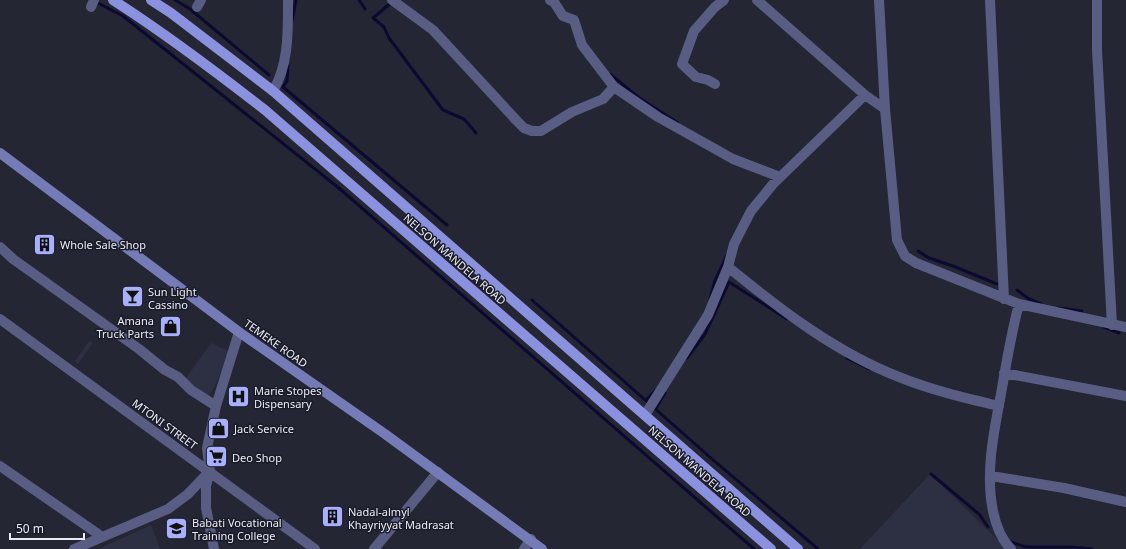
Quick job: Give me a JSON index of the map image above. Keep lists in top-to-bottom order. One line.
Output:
{"streets":{"main road":["NELSON MANDELA ROAD"],"street":["TEMEKE ROAD","MTONI STREET"]},"places":{"building":["Whole Sale Shop","Nadal-almyl Khayriyyat Madrasat"],"bar":["Sun Light Cassino"],"shop":["Amana Truck Parts","Jack Service"],"hospital":["Marie Stopes Dispensary"],"supermarket":["Deo Shop"],"school or university":["Babati Vocational Training College"]},"scale_bar":"50 m"}
